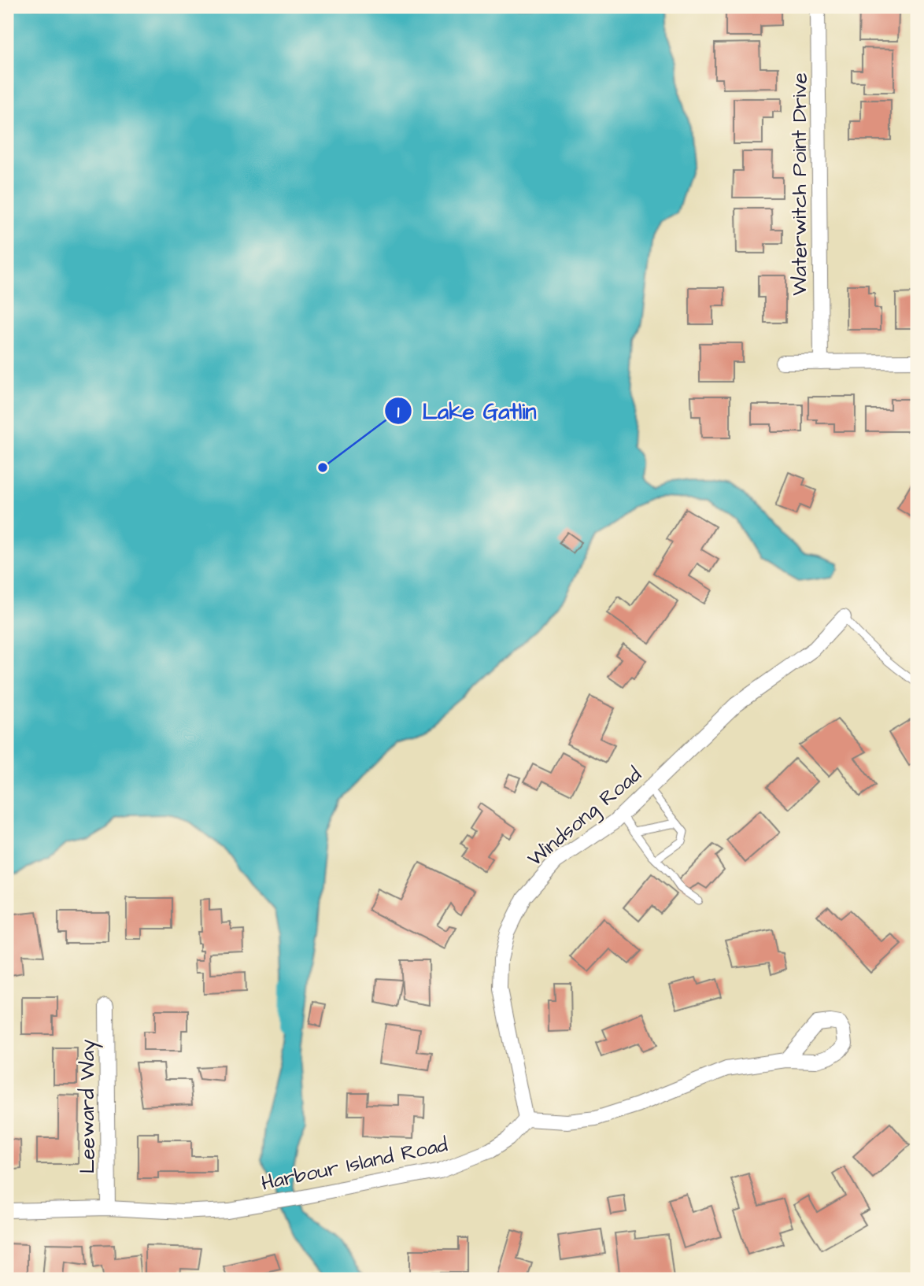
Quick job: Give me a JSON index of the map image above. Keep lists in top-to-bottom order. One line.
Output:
{"streets":{"street":["Waterwitch Point Drive","Windsong Road","Leeward Way","Harbour Island Road"]},"crossings":[["Windsong Road","Harbour Island Road"],["Leeward Way","Harbour Island Road"]],"places":["Lake Gatlin"]}
